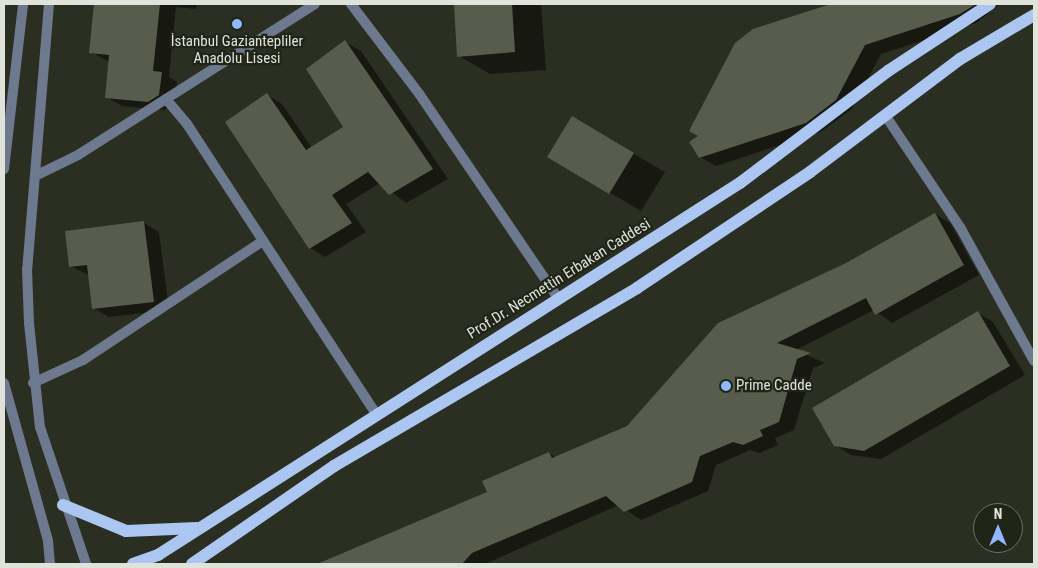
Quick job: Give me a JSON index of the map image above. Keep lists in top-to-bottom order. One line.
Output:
{"streets":{"main road":["Prof.Dr. Necmettin Erbakan Caddesi"]},"places":["İstanbul Gaziantepliler Anadolu Lisesi","Prime Cadde"],"north":"top"}
